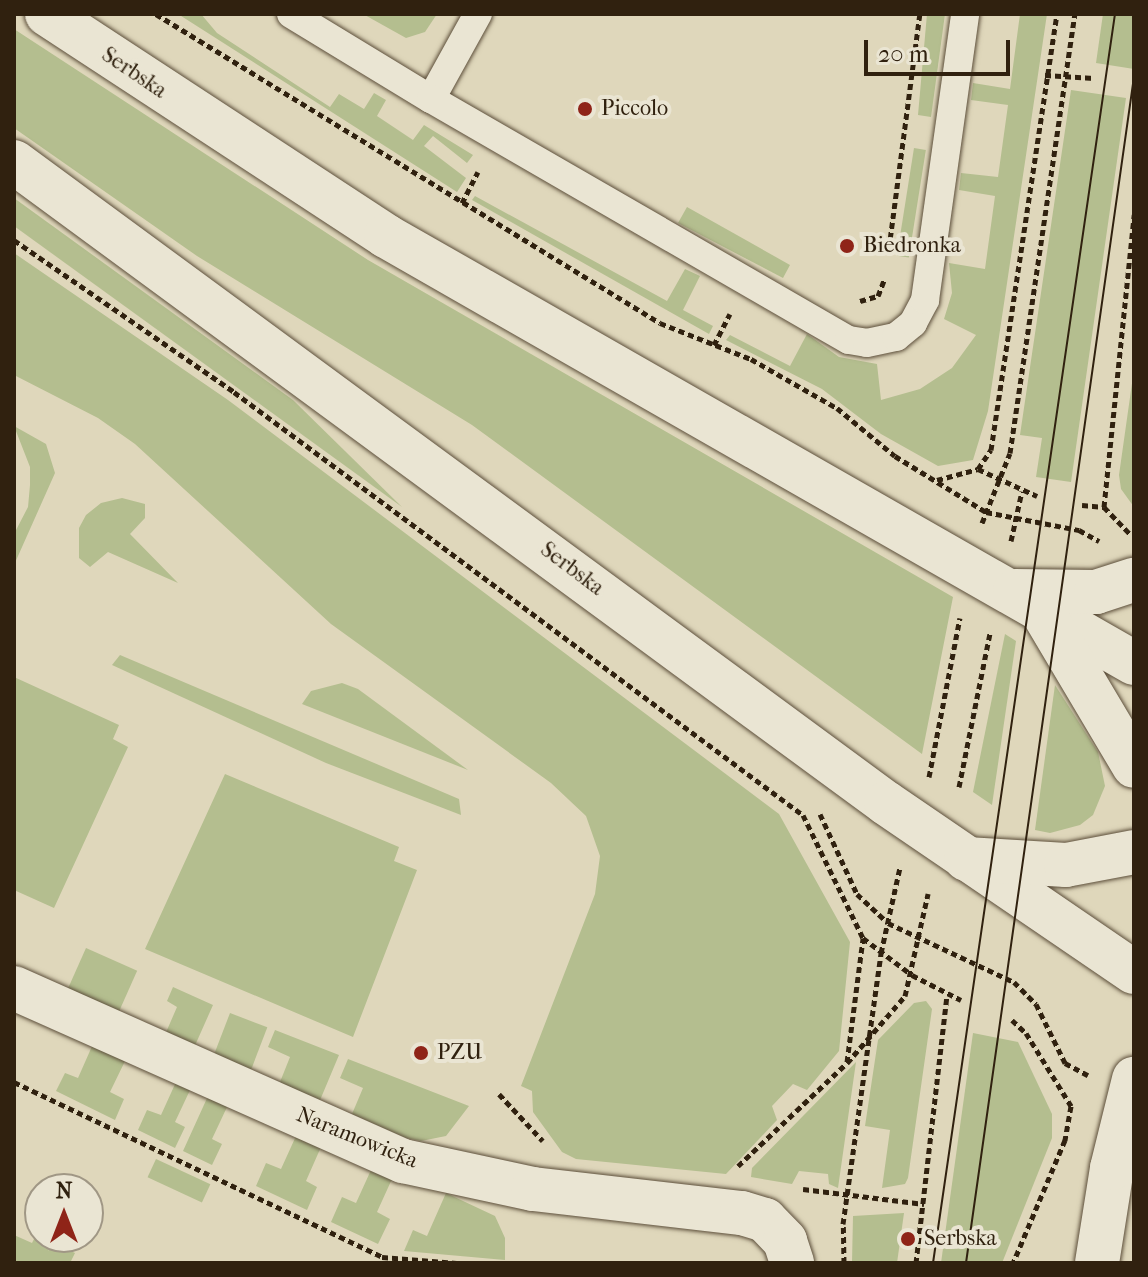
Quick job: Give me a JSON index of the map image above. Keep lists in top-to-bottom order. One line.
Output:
{"streets":{"street":["Serbska","Naramowicka"]},"places":["Piccolo","Biedronka","PZU","Serbska"],"scale_bar":"20 m","north":"top"}
